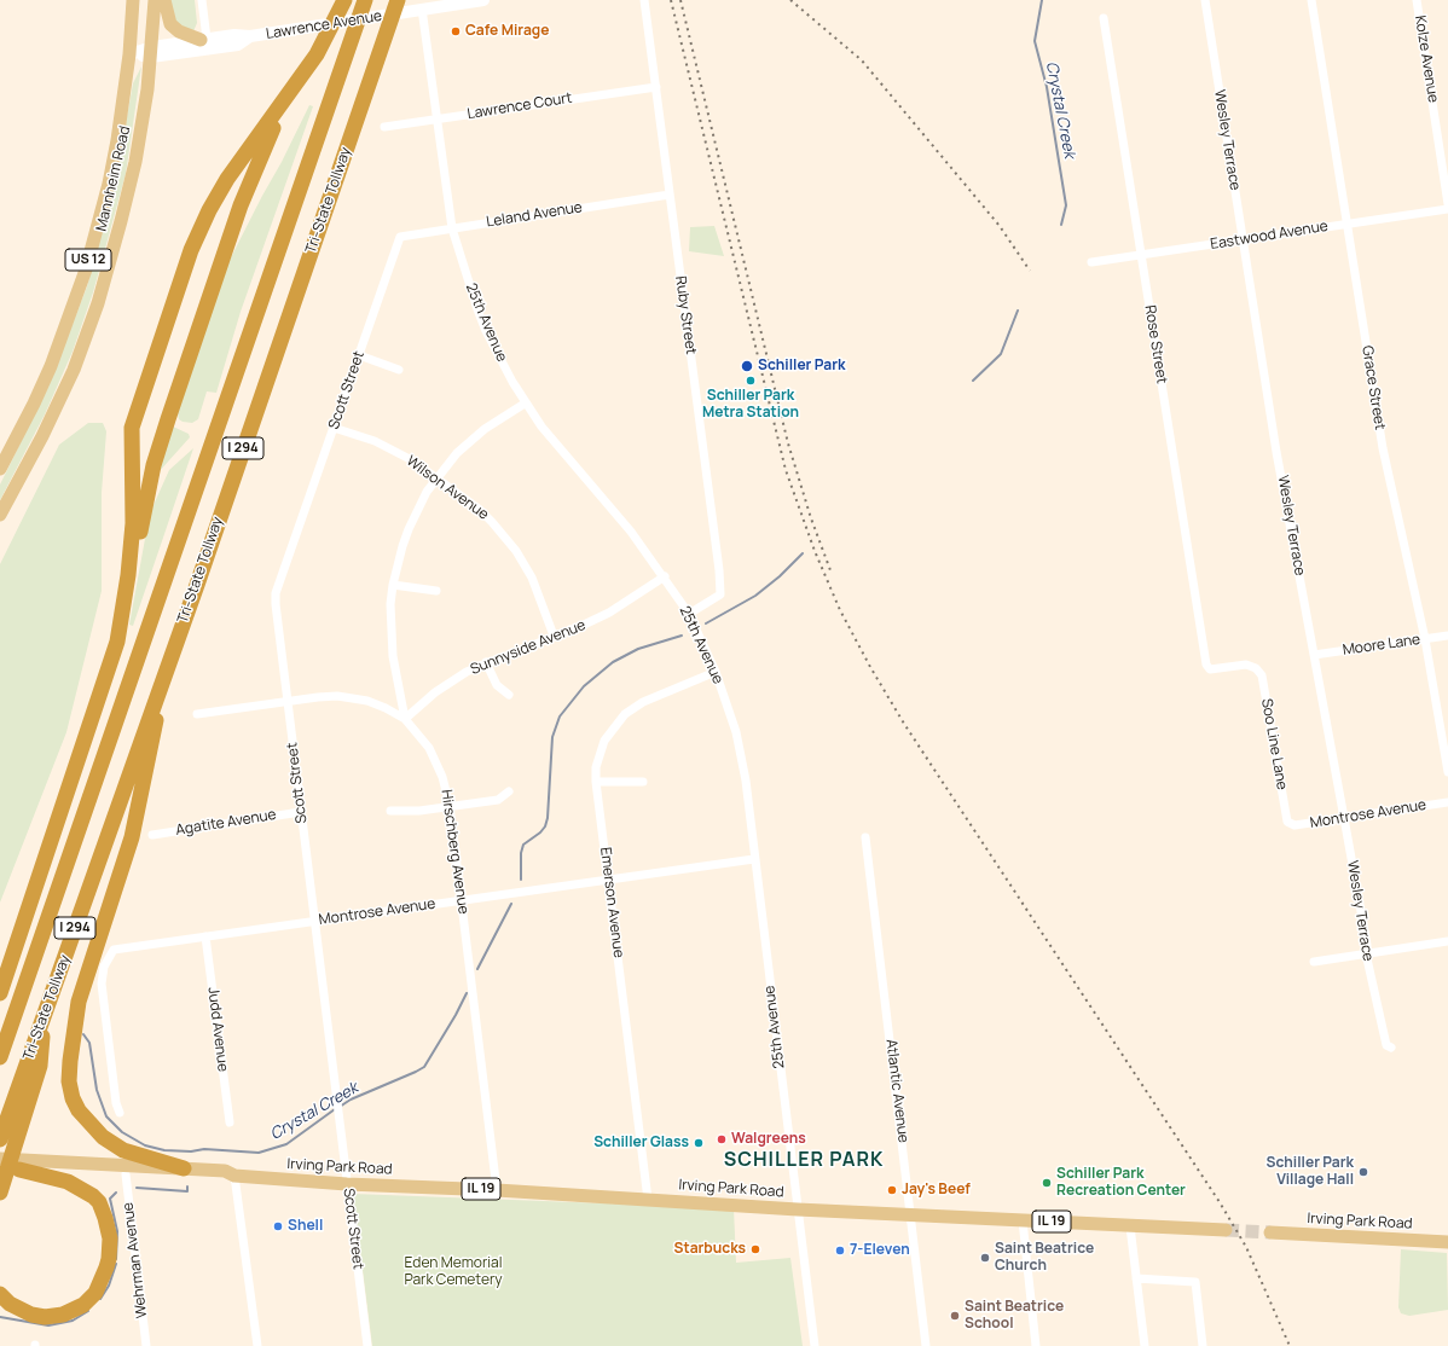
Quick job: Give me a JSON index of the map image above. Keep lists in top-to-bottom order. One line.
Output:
{"streets":{"highway":["Tri-State Tollway","I 294"],"main road":["Lawrence Avenue","Mannheim Road","US 12","Irving Park Road","IL 19"],"street":["Kolze Avenue","Lawrence Court","Wesley Terrace","Leland Avenue","Eastwood Avenue","Ruby Street","25th Avenue","Rose Street","Grace Street","Scott Street","Wilson Avenue","Moore Lane","Sunnyside Avenue","Soo Line Lane","Montrose Avenue","Agatite Avenue","Hirschberg Avenue","Emerson Avenue","Judd Avenue","Atlantic Avenue","Wehrman Avenue"]},"crossings":[["Lawrence Avenue","Mannheim Road"],["Lawrence Avenue","25th Avenue"],["Lawrence Court","Ruby Street"],["Lawrence Court","25th Avenue"],["Wesley Terrace","Eastwood Avenue"],["Wesley Terrace","Moore Lane"],["Wesley Terrace","Montrose Avenue"],["Leland Avenue","Ruby Street"],["Leland Avenue","25th Avenue"],["Leland Avenue","Scott Street"],["Eastwood Avenue","Rose Street"],["Eastwood Avenue","Grace Street"],["Ruby Street","25th Avenue"],["25th Avenue","Sunnyside Avenue"],["25th Avenue","Montrose Avenue"],["25th Avenue","Hirschberg Avenue"],["25th Avenue","Emerson Avenue"],["25th Avenue","Irving Park Road"],["Rose Street","Soo Line Lane"],["Grace Street","Moore Lane"],["Scott Street","Wilson Avenue"],["Scott Street","Montrose Avenue"],["Scott Street","Agatite Avenue"],["Scott Street","Irving Park Road"],["Wilson Avenue","Sunnyside Avenue"],["Wilson Avenue","Hirschberg Avenue"],["Sunnyside Avenue","Hirschberg Avenue"],["Soo Line Lane","Montrose Avenue"],["Montrose Avenue","Hirschberg Avenue"],["Montrose Avenue","Emerson Avenue"],["Montrose Avenue","Judd Avenue"],["Hirschberg Avenue","Irving Park Road"],["Emerson Avenue","Irving Park Road"],["Atlantic Avenue","Irving Park Road"],["Irving Park Road","Wehrman Avenue"]],"districts":["SCHILLER PARK"],"water":["Crystal Creek"],"parks":["Eden Memorial Park Cemetery"],"places":["Cafe Mirage","Schiller Park","Schiller Park Metra Station","Walgreens","Schiller Glass","Schiller Park Village Hall","Schiller Park Recreation Center","Jay's Beef","Shell","Starbucks","7-Eleven","Saint Beatrice Church","Saint Beatrice School"]}
